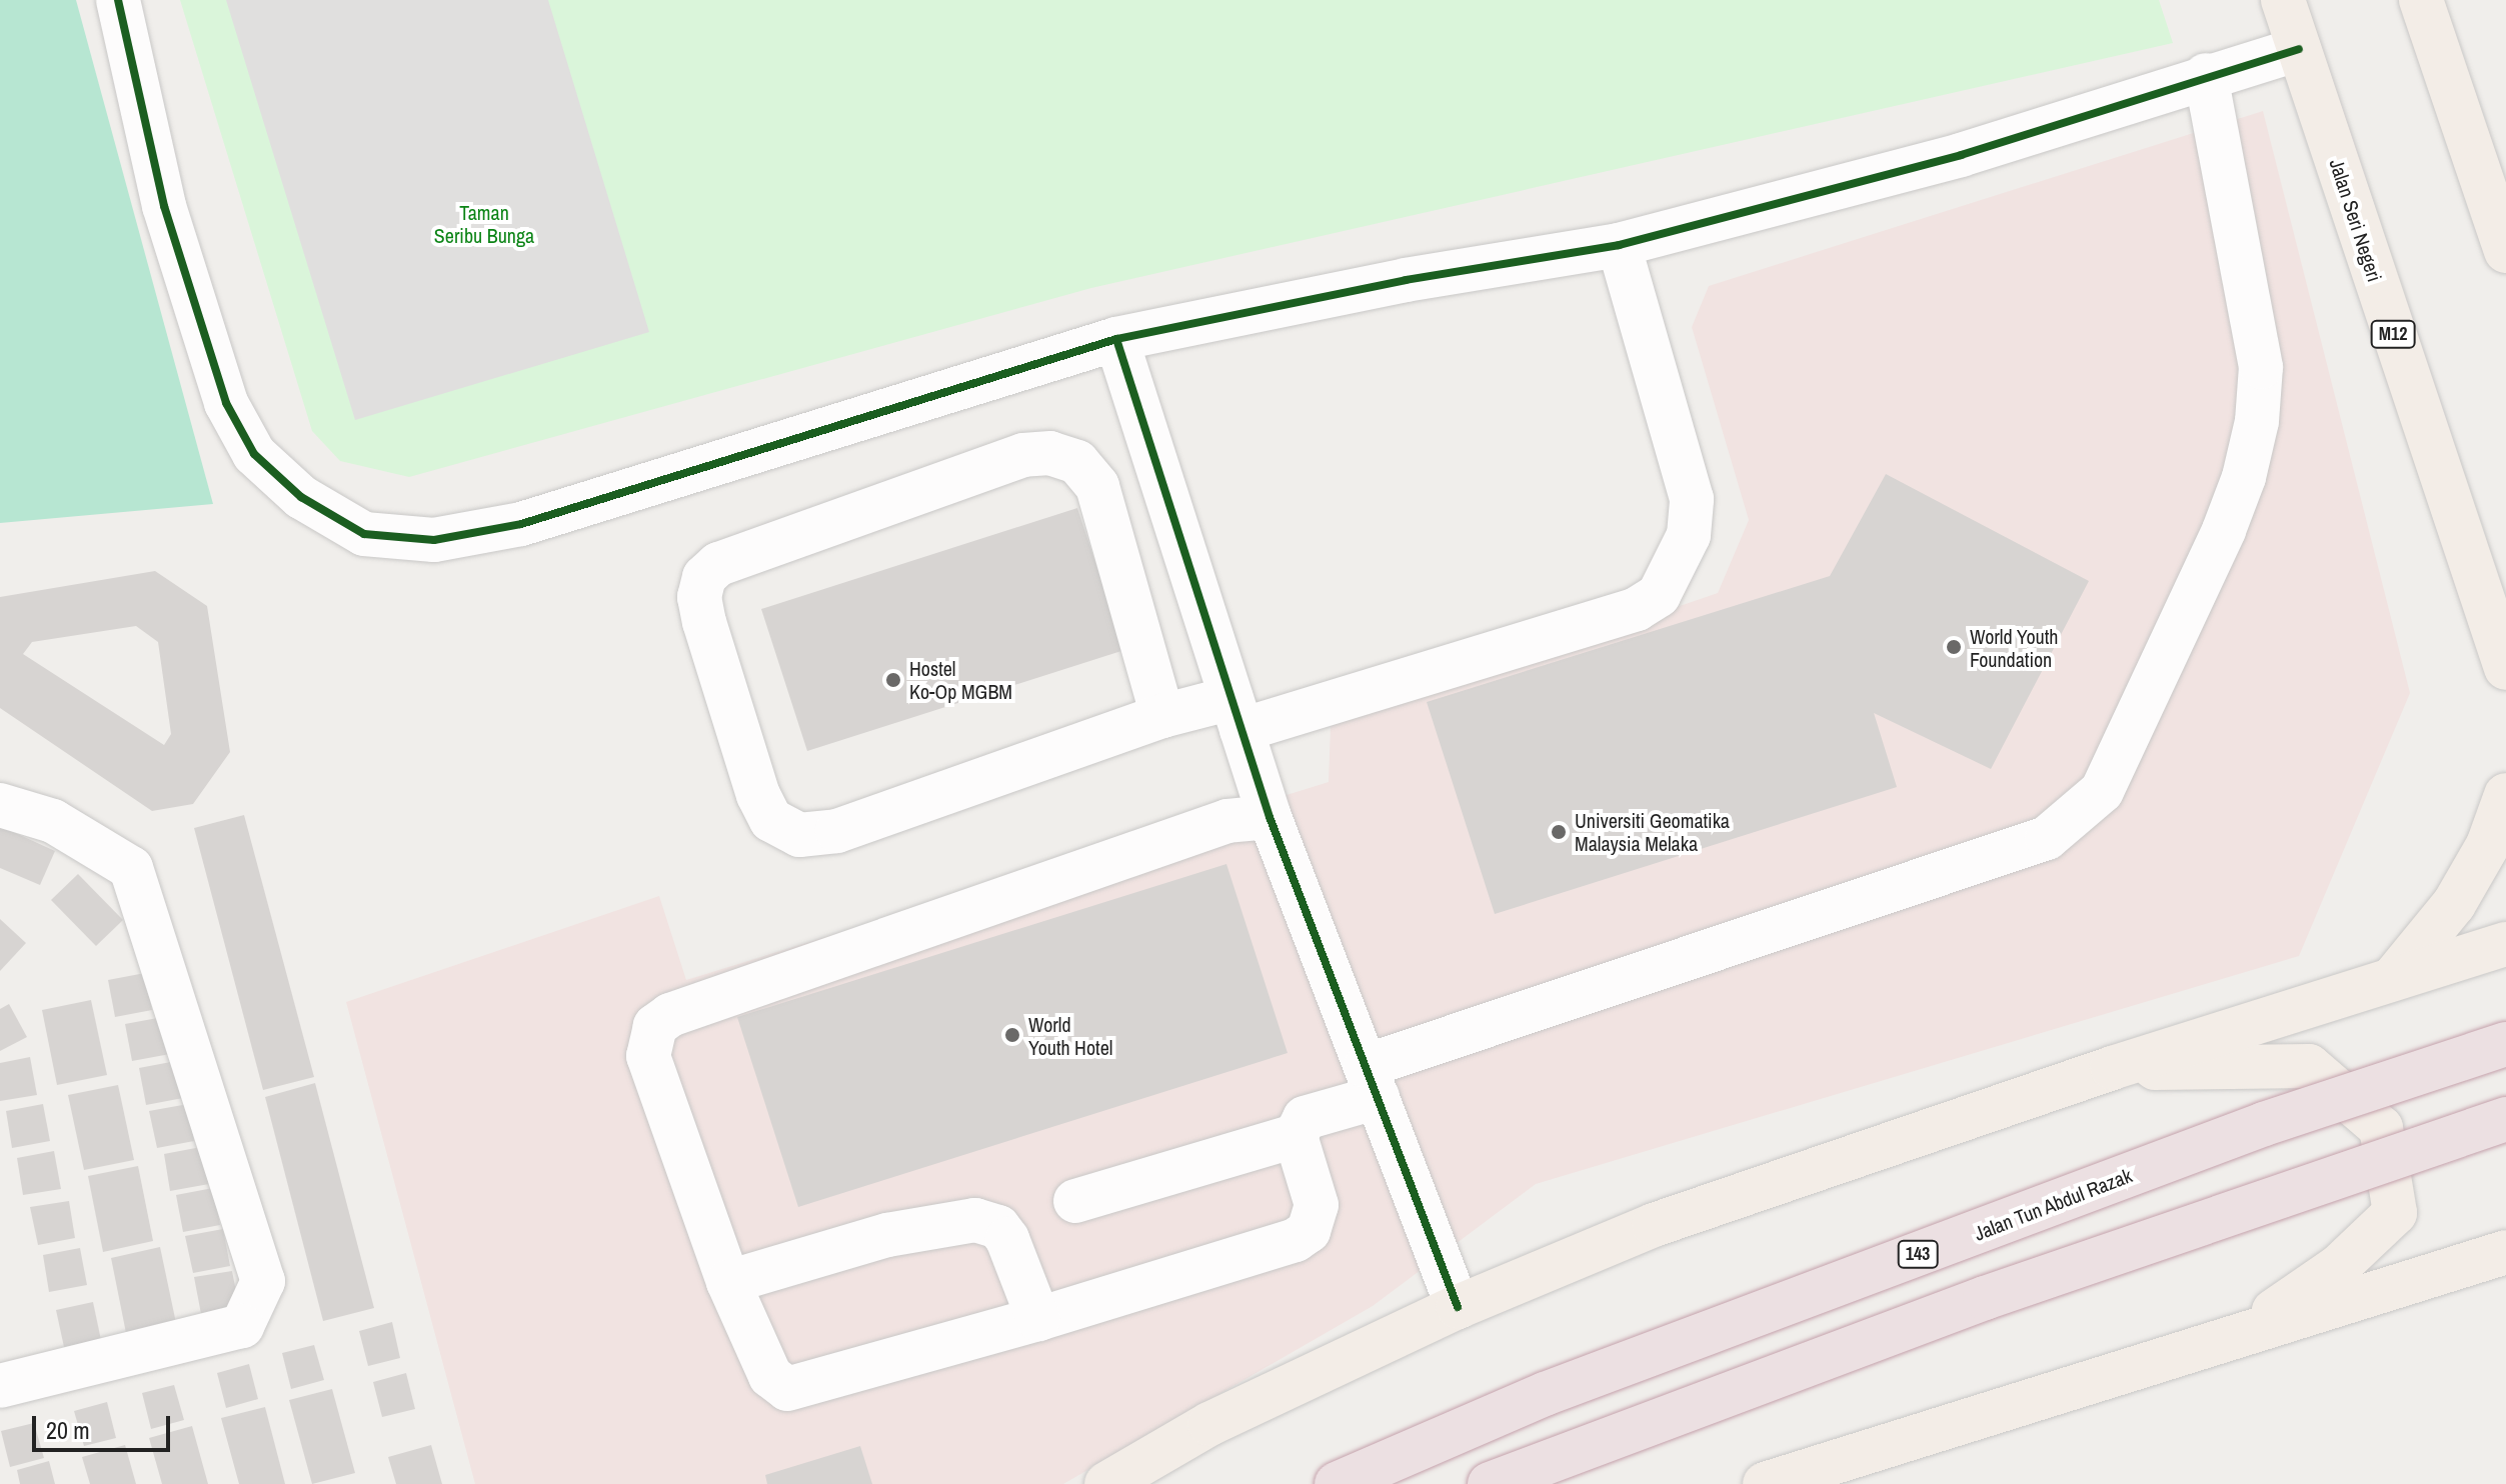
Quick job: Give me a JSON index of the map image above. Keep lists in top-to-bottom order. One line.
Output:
{"streets":{"highway":["Jalan Tun Abdul Razak","143"],"main road":["Jalan Seri Negeri","M12"]},"parks":["Taman Seribu Bunga"],"places":["World Youth Foundation","Hostel Ko-Op MGBM","Universiti Geomatika Malaysia Melaka","World Youth Hotel"],"scale_bar":"20 m"}
